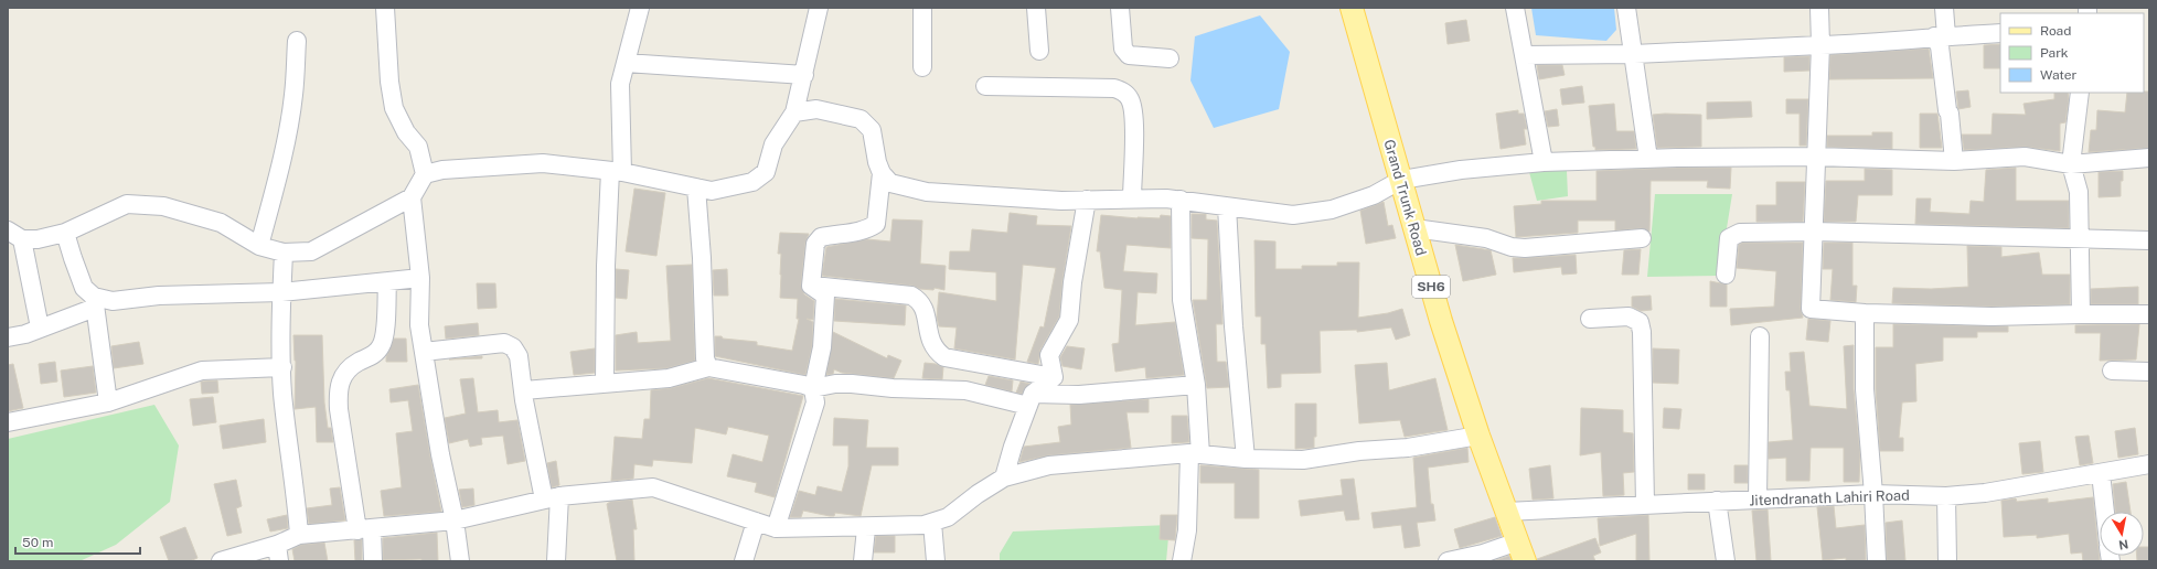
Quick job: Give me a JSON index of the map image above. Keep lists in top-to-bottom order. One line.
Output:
{"streets":{"main road":["Grand Trunk Road","SH6"],"street":["Jitendranath Lahiri Road"]},"crossings":[["Grand Trunk Road","Jitendranath Lahiri Road"]],"legend":["Road","Park","Water"],"scale_bar":"50 m","north":"bottom"}
